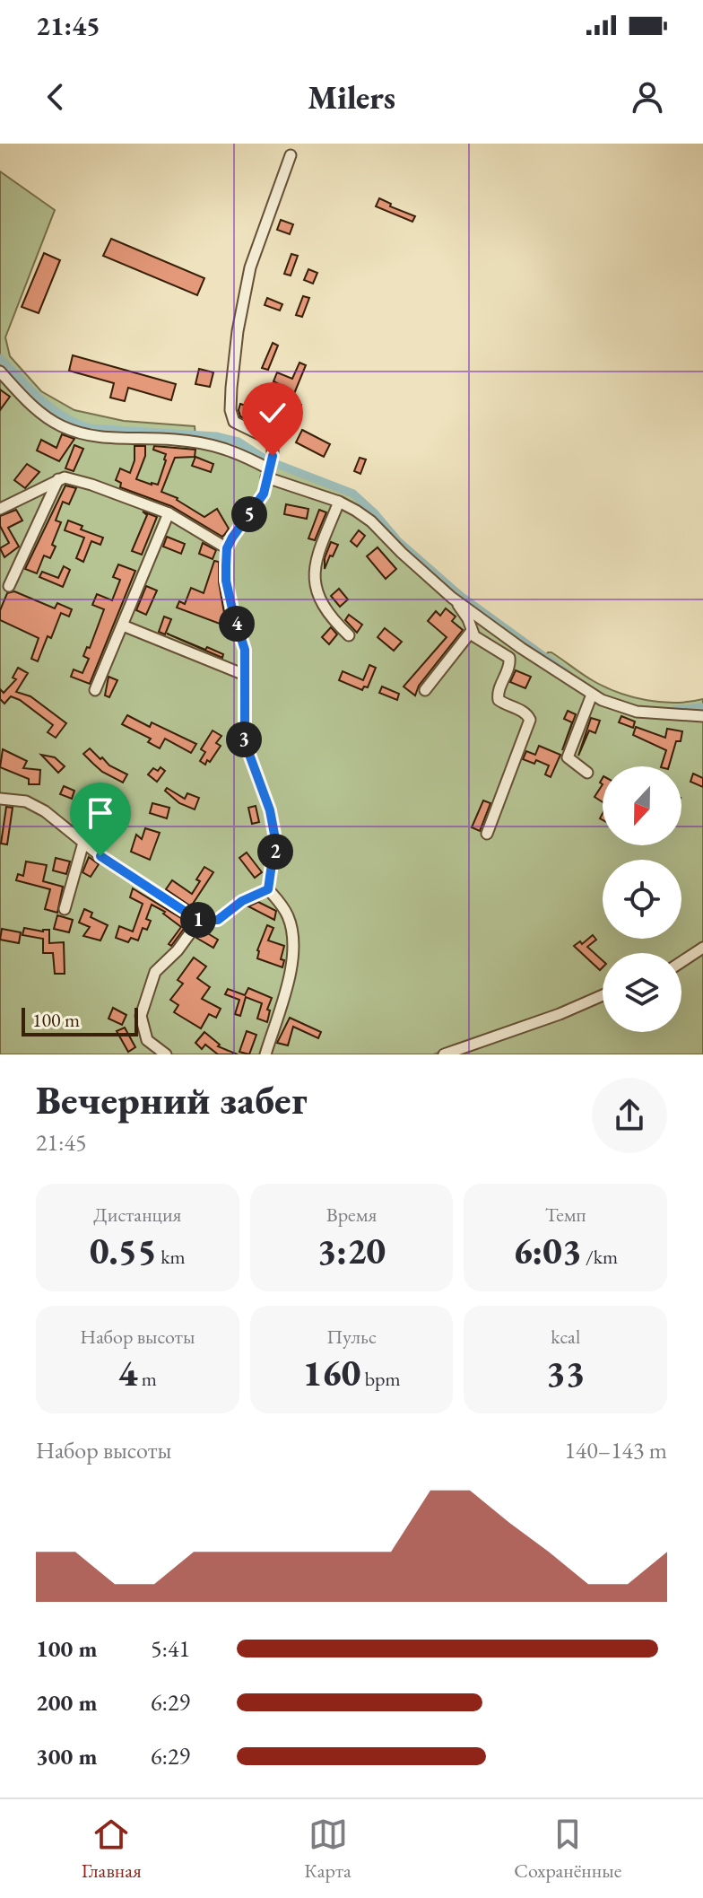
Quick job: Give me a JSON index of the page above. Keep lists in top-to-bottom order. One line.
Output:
{"scale_bar":"100 m","north":"bottom","page":{"status":"21:45","header":"Milers","pins":["5","4","3","2","1"],"scale":"100 m","heading":["Вечерний забег","21:45"],"stats":[["Дистанция","0.55 km"],["Время","3:20"],["Темп","6:03 /km"],["Набор высоты","4 m"],["Пульс","160 bpm"],["kcal","33"]],"chart":["Набор высоты","140–143 m"],"list":[{"name":"100 m","note":"5:41"},{"name":"200 m","note":"6:29"},{"name":"300 m","note":"6:29"}],"tabs":["Главная","Карта","Сохранённые"]}}
